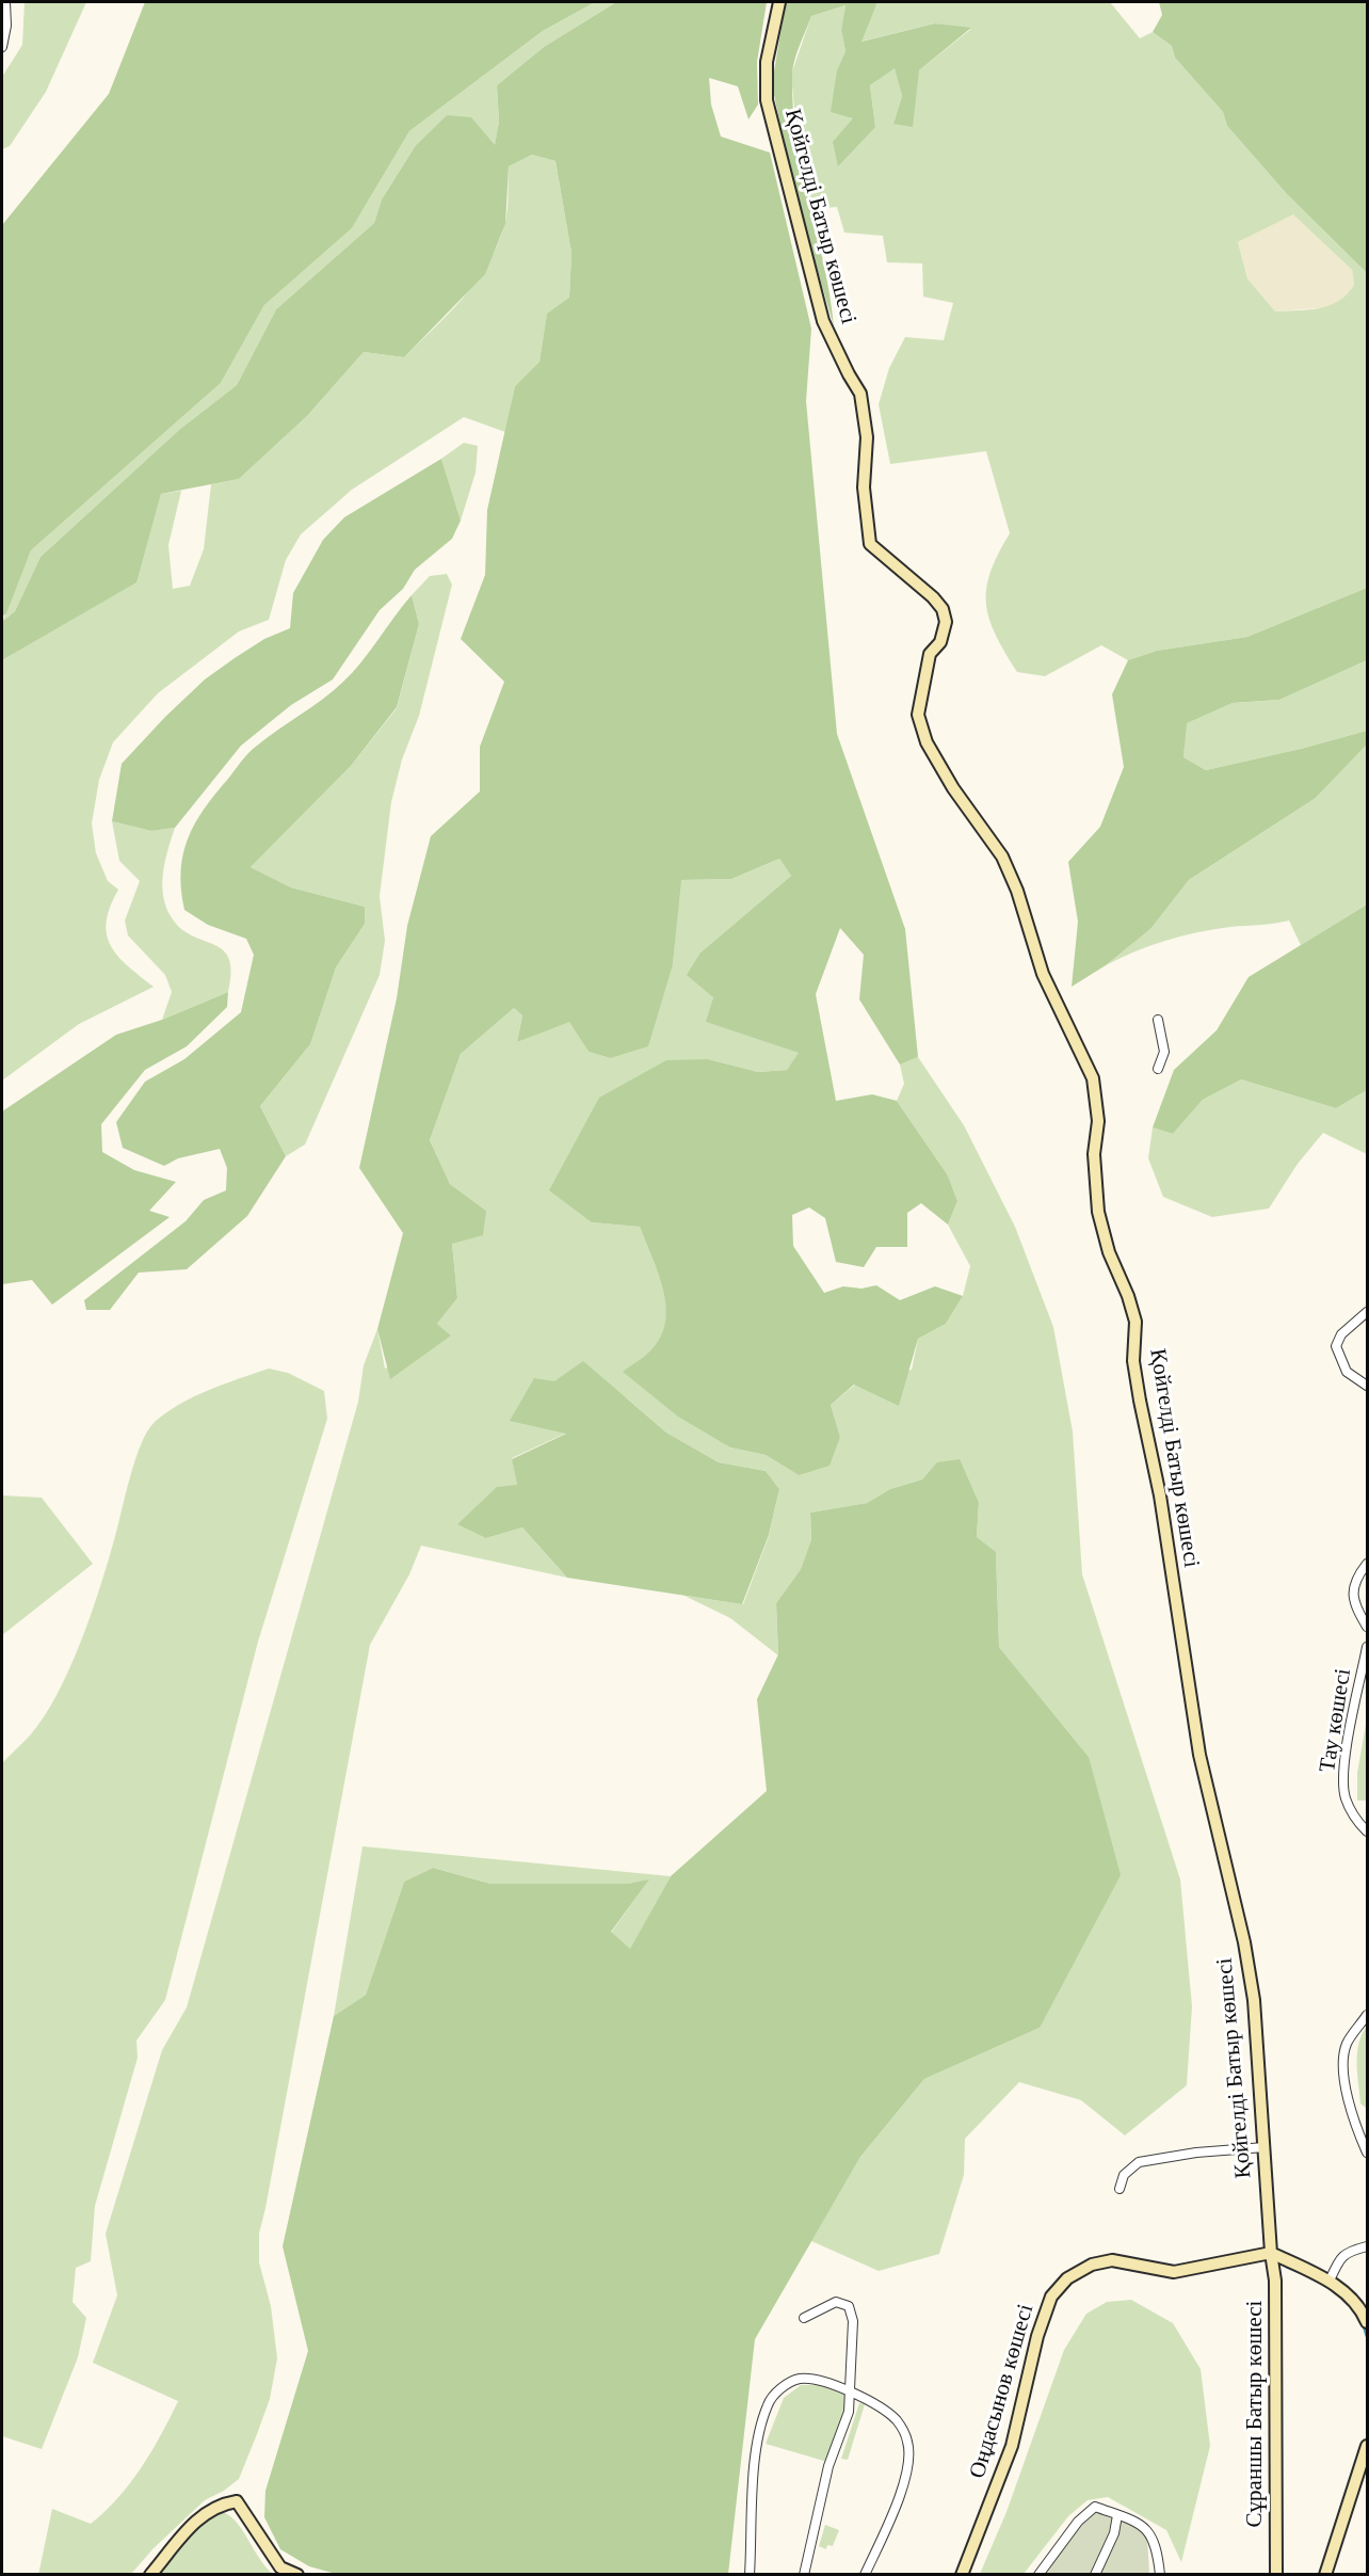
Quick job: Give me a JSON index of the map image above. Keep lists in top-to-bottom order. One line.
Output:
{"streets":{"street":["Қойгелді Батыр көшесі","Тау көшесі","Оңдасынов көшесі","Сұраншы Батыр көшесі"]},"crossings":[["Қойгелді Батыр көшесі","Оңдасынов көшесі"],["Қойгелді Батыр көшесі","Сұраншы Батыр көшесі"],["Оңдасынов көшесі","Сұраншы Батыр көшесі"]]}
